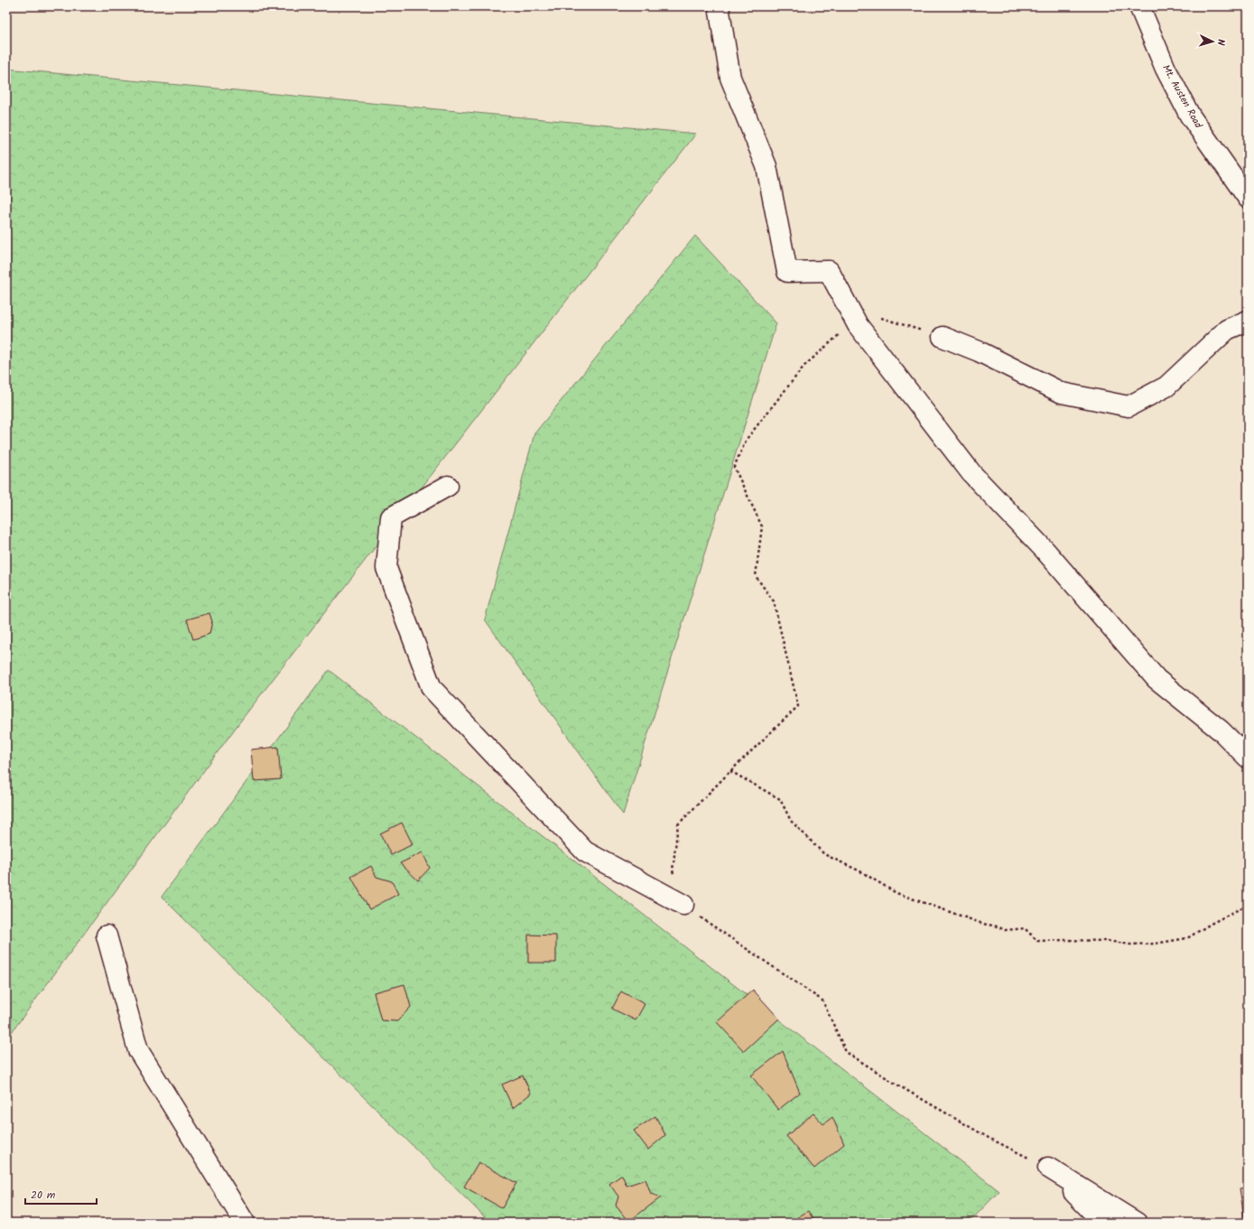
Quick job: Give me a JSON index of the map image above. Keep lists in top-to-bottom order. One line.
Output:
{"streets":{"street":["Mt. Austen Road"]},"scale_bar":"20 m","north":"right"}
